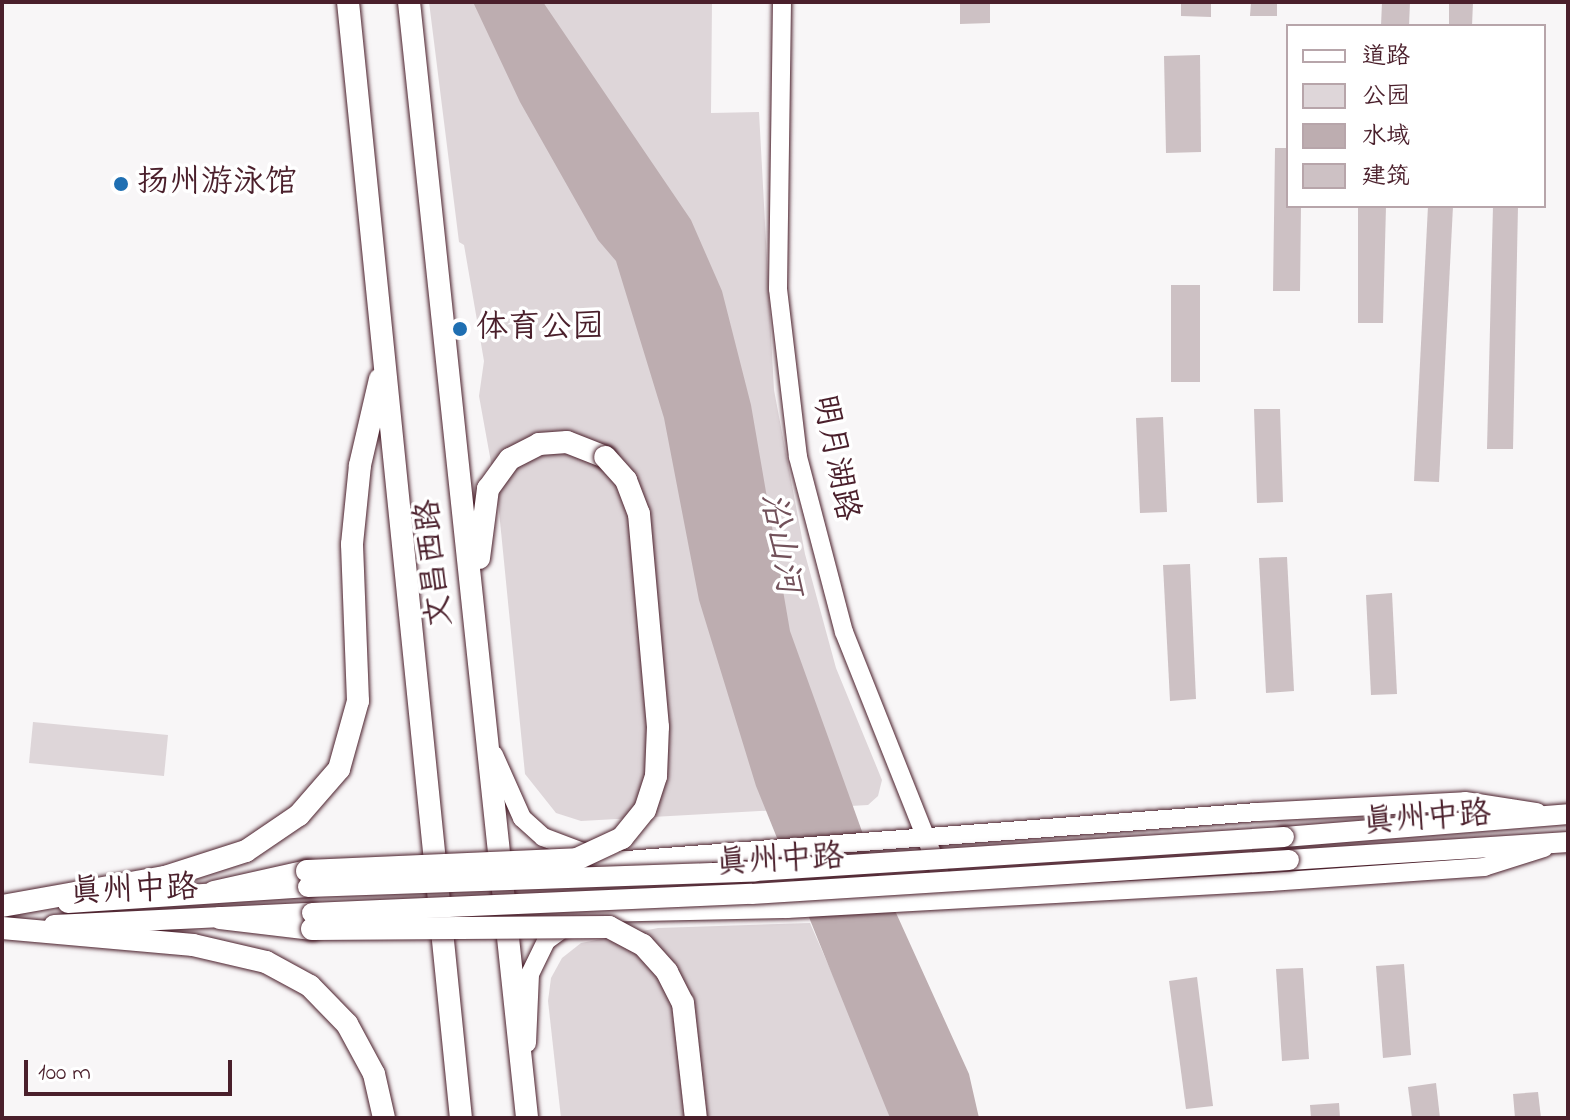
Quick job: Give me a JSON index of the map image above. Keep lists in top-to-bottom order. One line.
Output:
{"streets":{"main road":["文昌西路","真州中路"],"street":["明月湖路"]},"crossings":[["明月湖路","真州中路"],["文昌西路","真州中路"]],"water":["沿山河"],"places":["扬州游泳馆","体育公园"],"legend":["道路","公园","水域","建筑"],"scale_bar":"100 m"}
